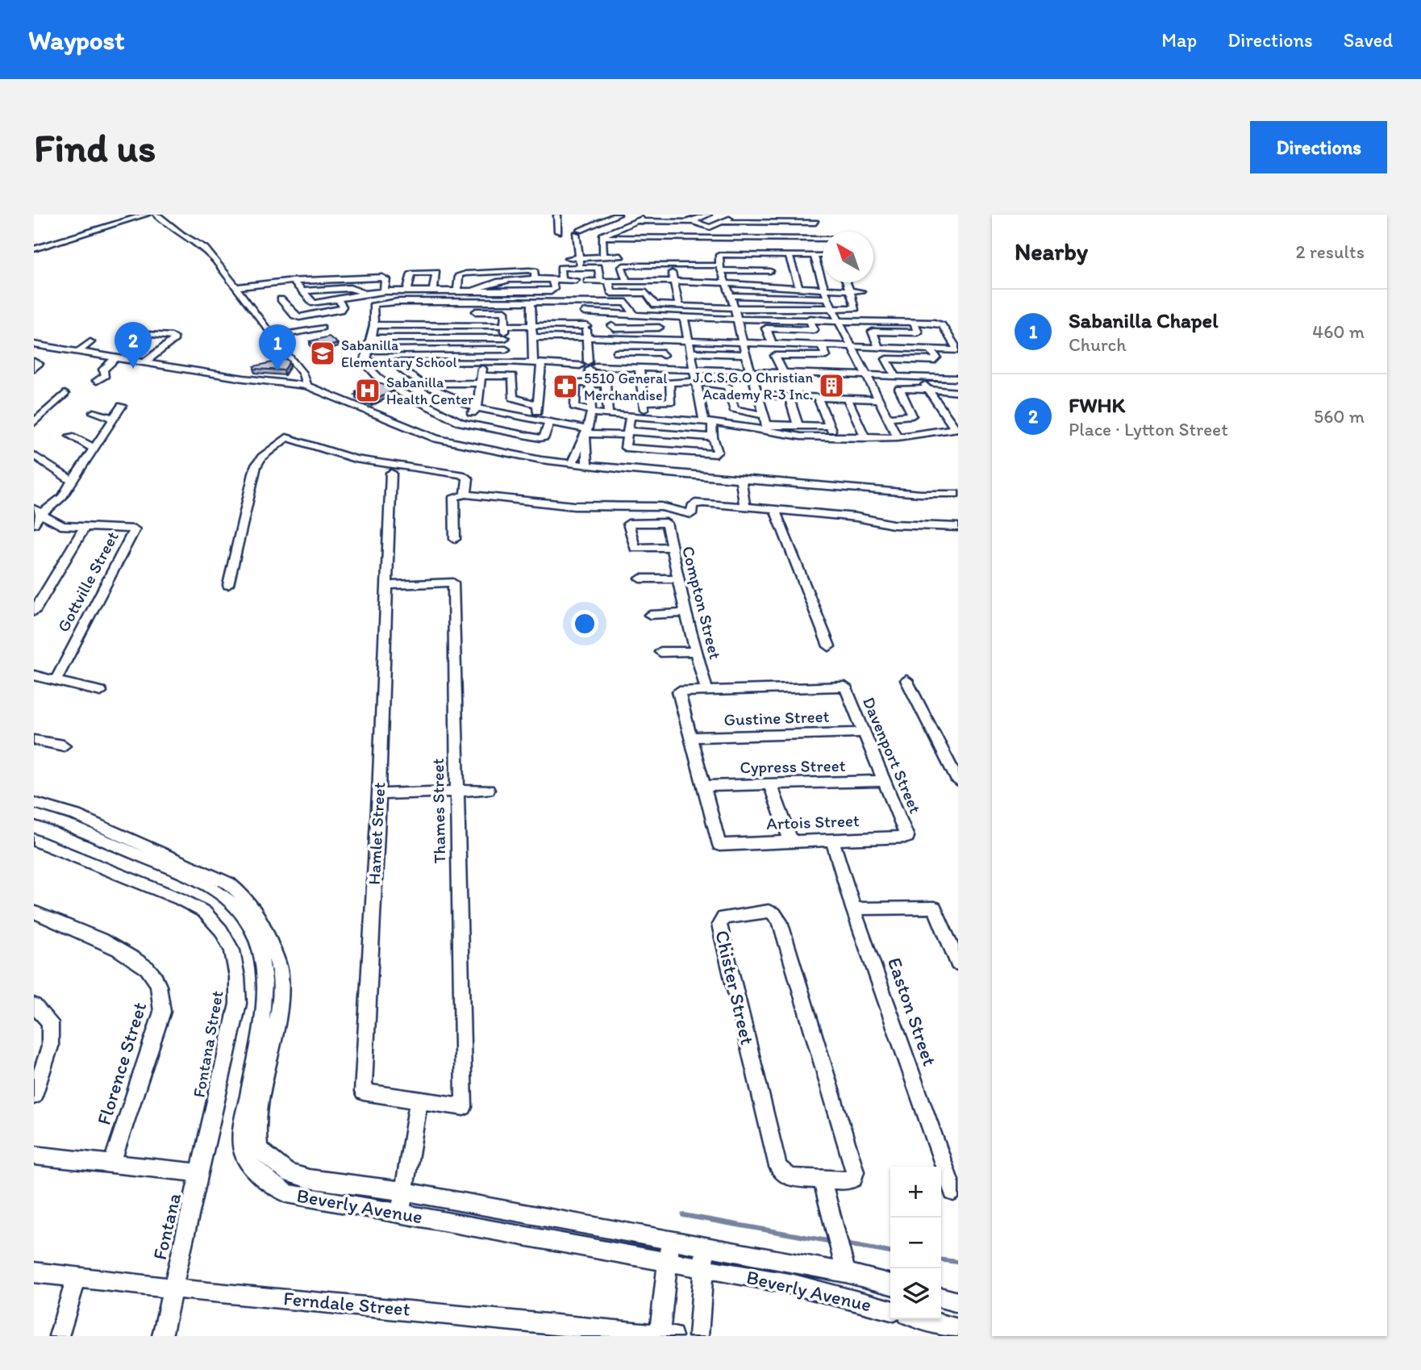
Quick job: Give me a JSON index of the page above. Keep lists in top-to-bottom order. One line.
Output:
{"streets":{"street":["Gottville Street","Compton Street","Gustine Street","Davenport Street","Cypress Street","Thames Street","Artois Street","Hamlet Street","Chister Street","Easton Street","Fontana Street","Florence Street","Beverly Avenue","Fontana","Ferndale Street"]},"crossings":[["Compton Street","Davenport Street"],["Gustine Street","Davenport Street"],["Davenport Street","Cypress Street"],["Davenport Street","Artois Street"],["Cypress Street","Artois Street"],["Thames Street","Hamlet Street"],["Artois Street","Easton Street"],["Fontana Street","Fontana"],["Beverly Avenue","Ferndale Street"],["Fontana","Ferndale Street"]],"places":{"school or university":["Sabanilla Elementary School"],"building":["J.C.S.G.O Christian Academy R-3 Inc."],"pharmacy":["5510 General Merchandise"],"hospital":["Sabanilla Health Center"]},"north":"top left","page":{"header":"Waypost","nav":["Map","Directions","Saved"],"buttons":"Directions","title":"Find us","heading":["Nearby","2 results"],"list":[{"mark":"1","name":"Sabanilla Chapel","note":"Church","value":"460 m"},{"mark":"2","name":"FWHK","note":"Place · Lytton Street","value":"560 m"}],"pins":["2","1"],"map_buttons":["+","−"]}}
